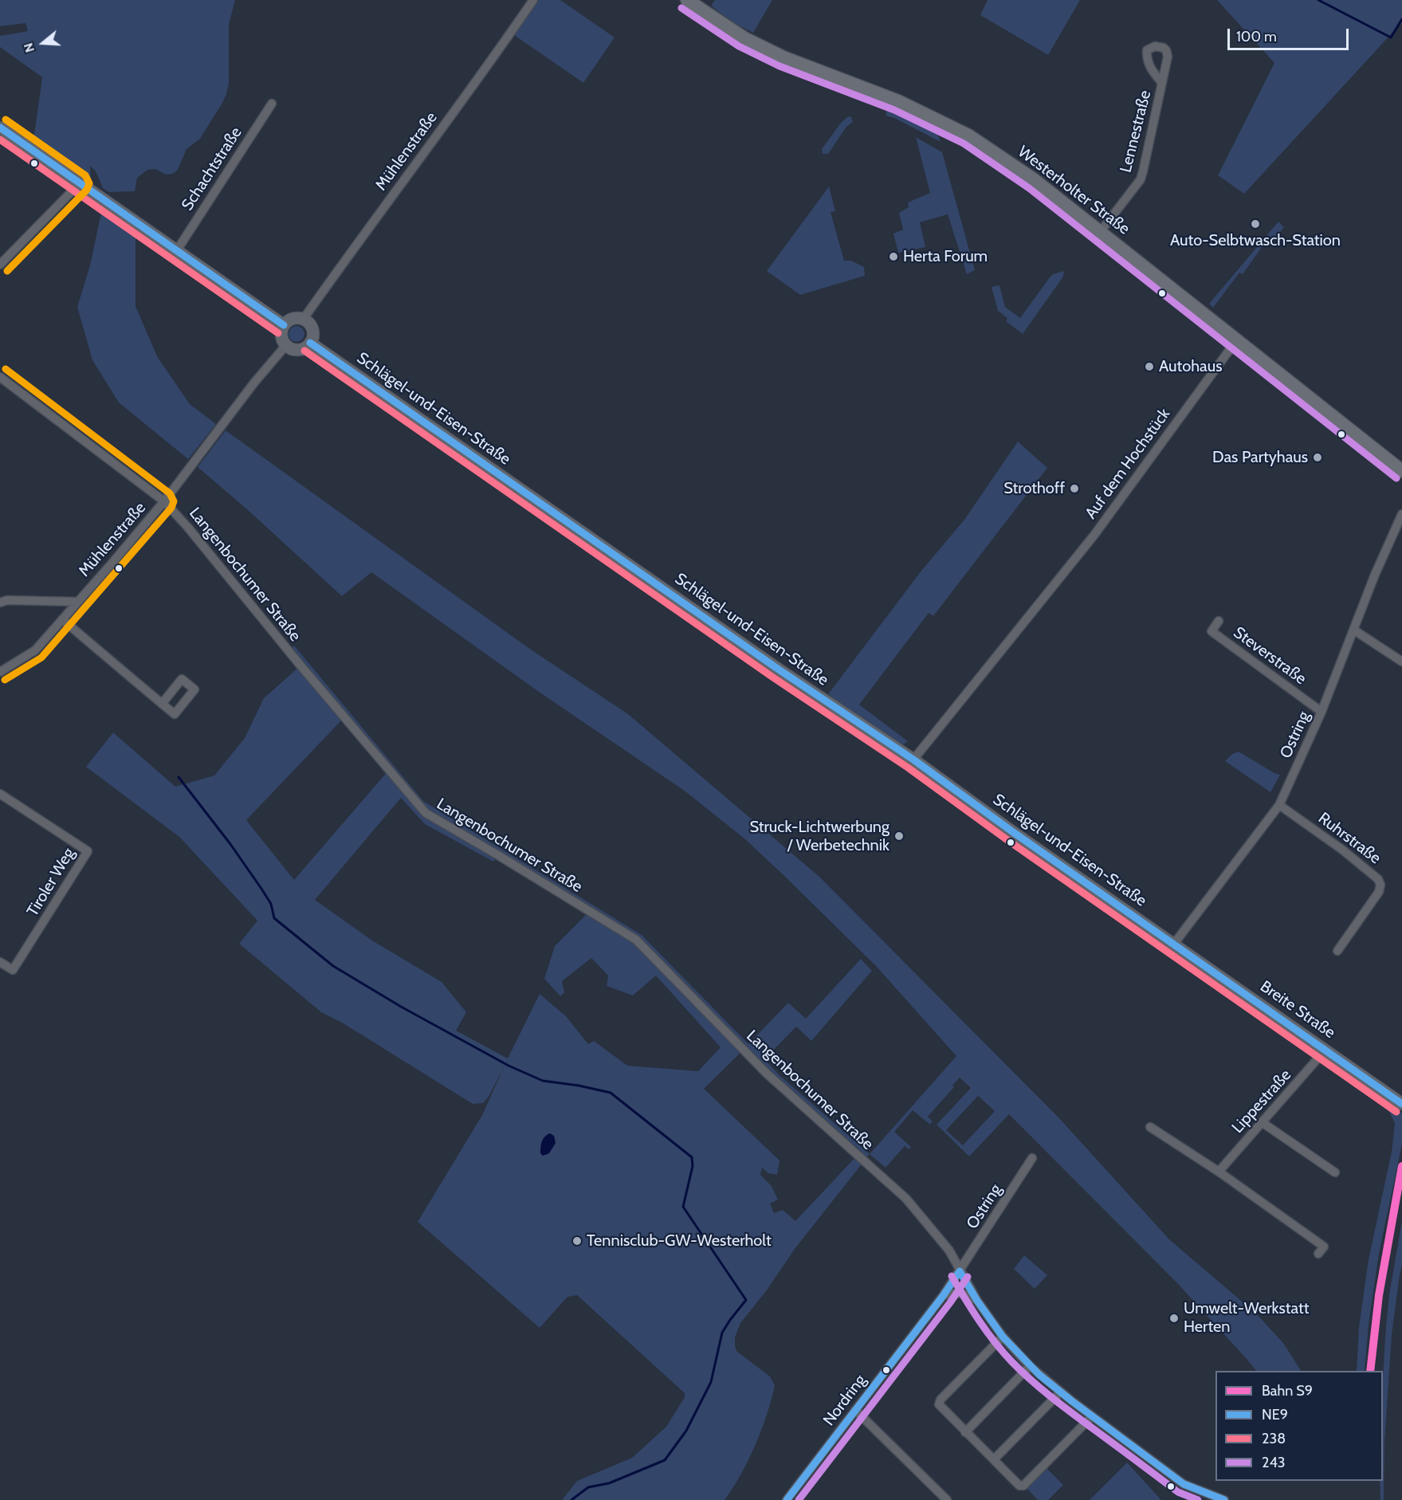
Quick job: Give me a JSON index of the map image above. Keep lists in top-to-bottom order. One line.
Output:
{"streets":{"main road":["Westerholter Straße"],"street":["Lennestraße","Mühlenstraße","Schachtstraße","Schlägel-und-Eisen-Straße","Auf dem Hochstück","Langenbochumer Straße","Steverstraße","Ostring","Ruhrstraße","Tiroler Weg","Breite Straße","Lippestraße","Nordring"]},"crossings":[["Lennestraße","Westerholter Straße"],["Mühlenstraße","Schlägel-und-Eisen-Straße"],["Mühlenstraße","Langenbochumer Straße"],["Westerholter Straße","Auf dem Hochstück"],["Schlägel-und-Eisen-Straße","Auf dem Hochstück"],["Schlägel-und-Eisen-Straße","Ostring"],["Schlägel-und-Eisen-Straße","Breite Straße"],["Langenbochumer Straße","Ostring"],["Langenbochumer Straße","Nordring"],["Steverstraße","Ostring"],["Ostring","Ruhrstraße"],["Ostring","Breite Straße"],["Ostring","Nordring"],["Breite Straße","Lippestraße"]],"places":["Auto-Selbtwasch-Station","Herta Forum","Autohaus","Das Partyhaus","Strothoff","Struck-Lichtwerbung / Werbetechnik","Tennisclub-GW-Westerholt","Umwelt-Werkstatt Herten"],"lines":["transit line 243","transit line NE9","transit line 238","rail line S9"],"legend":["Bahn S9","NE9","238","243"],"scale_bar":"100 m","north":"left"}
